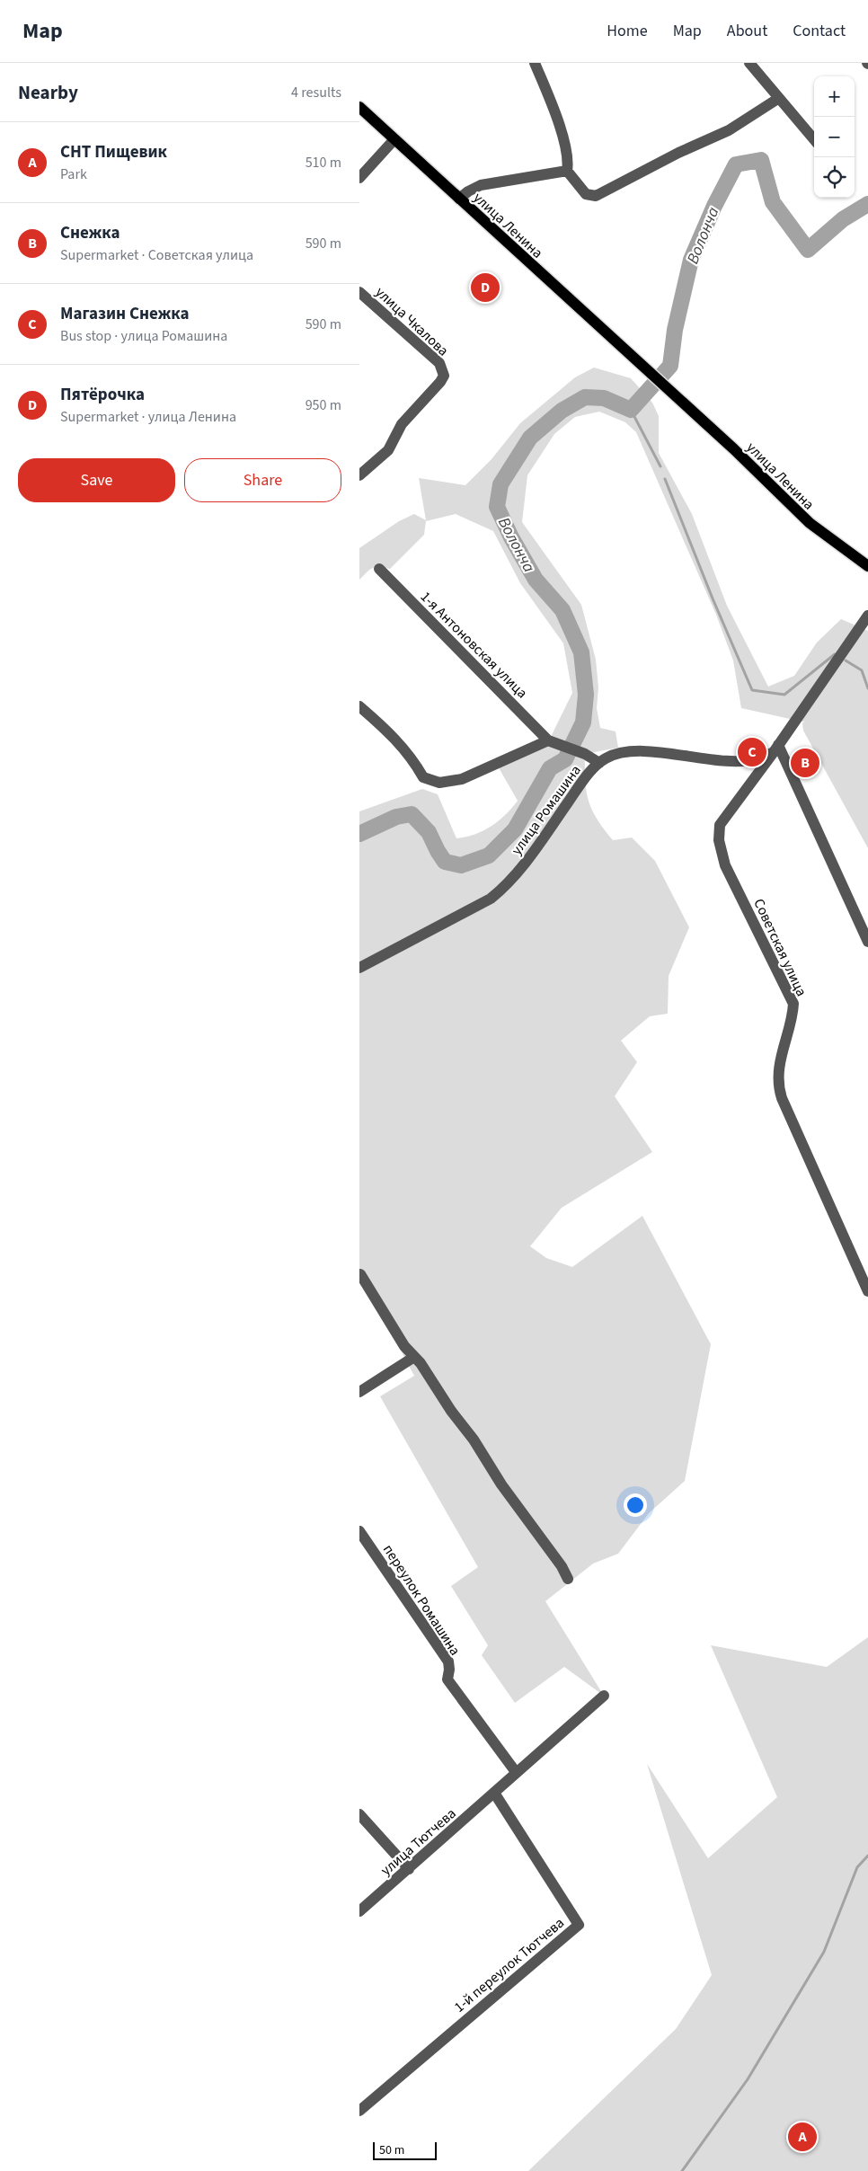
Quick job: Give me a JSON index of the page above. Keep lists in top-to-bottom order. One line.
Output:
{"streets":{"main road":["улица Ленина"],"street":["улица Чкалова","1-я Антоновская улица","улица Ромашина","Советская улица","переулок Ромашина","улица Тютчева","1-й переулок Тютчева"]},"crossings":[["улица Ромашина","Советская улица"],["переулок Ромашина","улица Тютчева"],["улица Тютчева","1-й переулок Тютчева"]],"water":["Волонча"],"scale_bar":"50 m","page":{"header":"Map","nav":["Home","Map","About","Contact"],"heading":["Nearby","4 results"],"map_buttons":["+","−"],"list":[{"mark":"A","name":"СНТ Пищевик","note":"Park","value":"510 m"},{"mark":"B","name":"Снежка","note":"Supermarket · Советская улица","value":"590 m"},{"mark":"C","name":"Магазин Снежка","note":"Bus stop · улица Ромашина","value":"590 m"},{"mark":"D","name":"Пятёрочка","note":"Supermarket · улица Ленина","value":"950 m"}],"pins":["D","C","B","A"],"buttons":["Save","Share"],"scale":"50 m"}}
